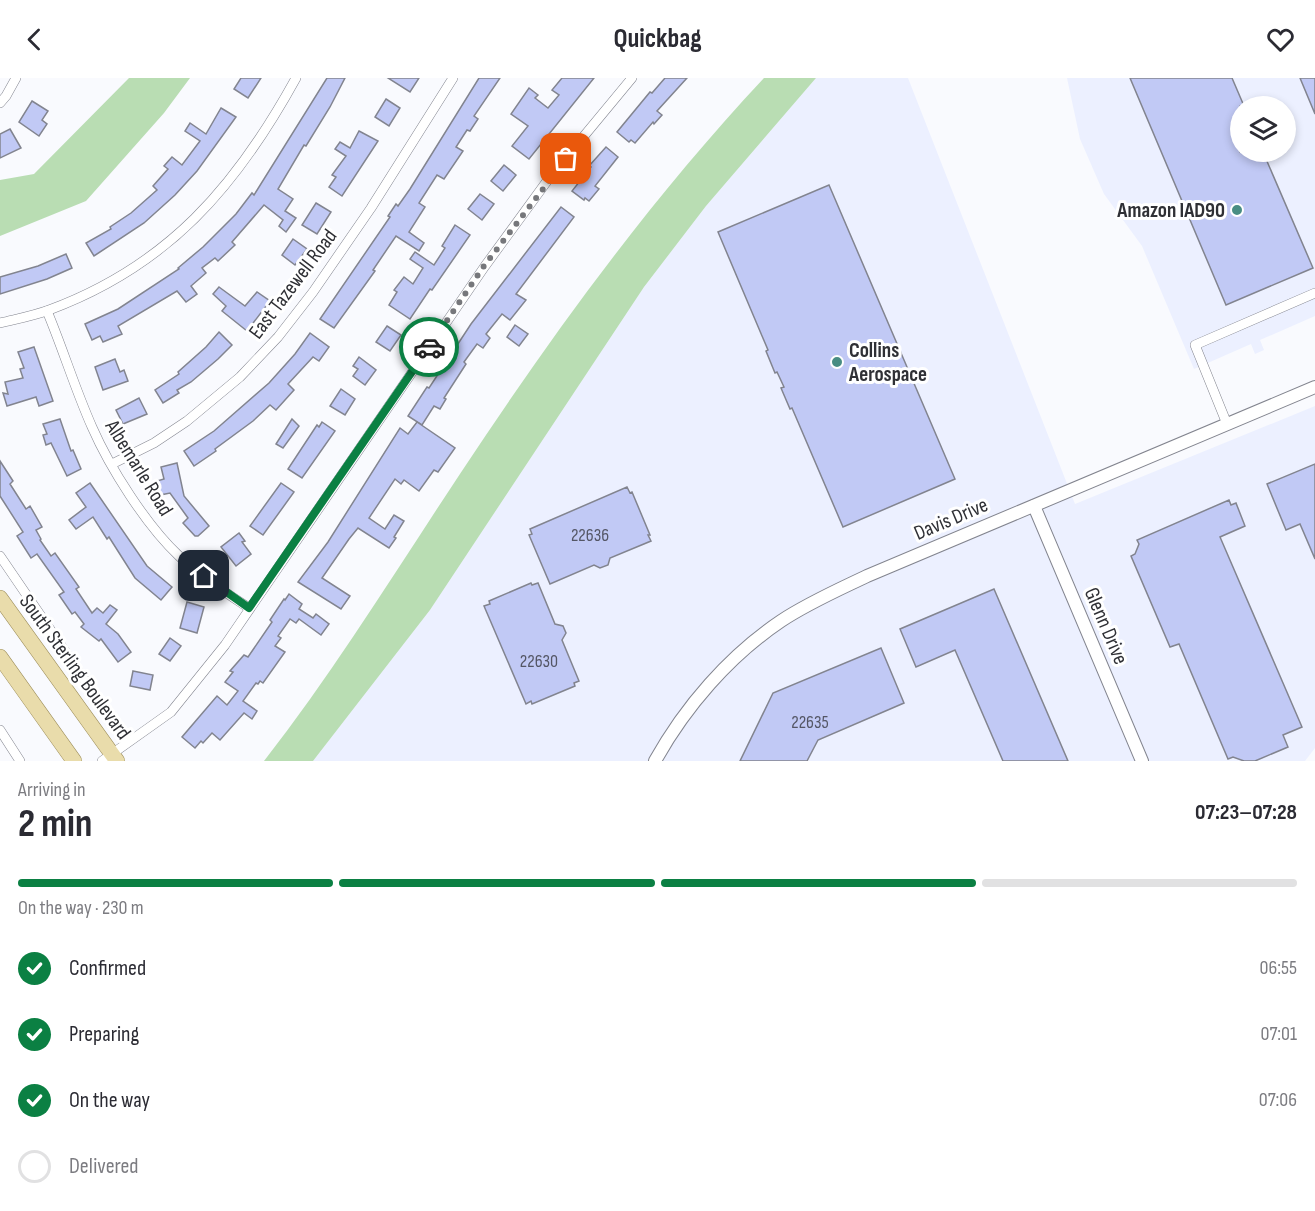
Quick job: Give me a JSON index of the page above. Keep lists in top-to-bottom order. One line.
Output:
{"streets":{"main road":["South Sterling Boulevard"],"street":["East Tazewell Road","Albemarle Road","Davis Drive","Glenn Drive"]},"crossings":[["East Tazewell Road","Albemarle Road"],["Davis Drive","Glenn Drive"]],"places":["Amazon IAD90","Collins Aerospace"],"house_numbers":["22636","22630","22635"],"page":{"header":"Quickbag","heading":["2 min","Arriving in","07:23–07:28"],"bar":"On the way · 230 m","list":[["Confirmed","06:55"],["Preparing","07:01"],["On the way","07:06"],"Delivered"]}}
